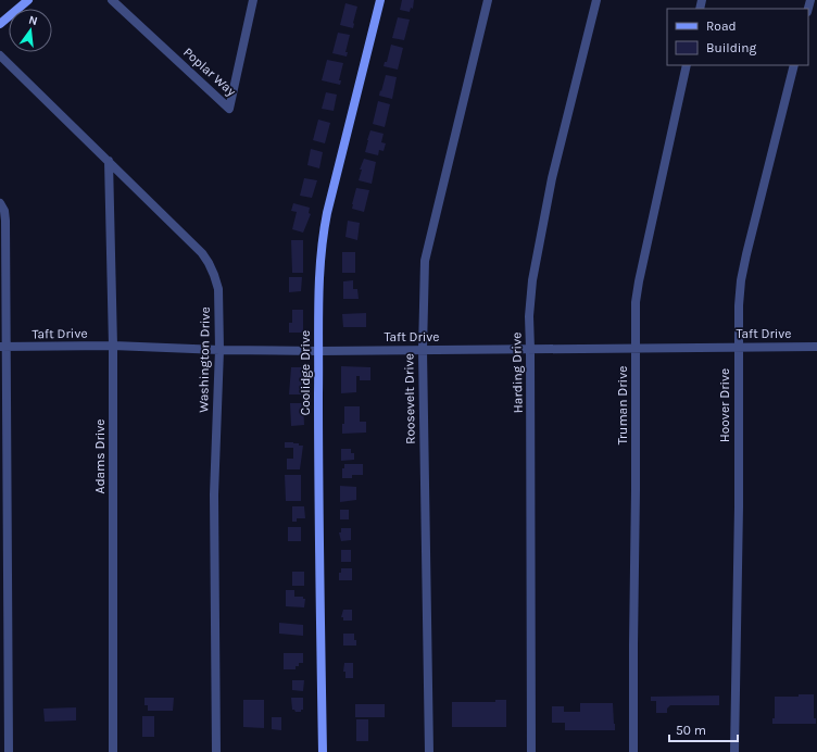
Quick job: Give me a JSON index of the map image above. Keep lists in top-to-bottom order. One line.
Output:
{"streets":{"street":["Poplar Way","Taft Drive","Washington Drive","Coolidge Drive","Harding Drive","Roosevelt Drive","Truman Drive","Hoover Drive","Adams Drive"]},"crossings":[["Taft Drive","Washington Drive"],["Taft Drive","Coolidge Drive"],["Taft Drive","Harding Drive"],["Taft Drive","Roosevelt Drive"],["Taft Drive","Truman Drive"],["Taft Drive","Hoover Drive"],["Taft Drive","Adams Drive"],["Washington Drive","Adams Drive"]],"legend":["Road","Building"],"scale_bar":"50 m","north":"top"}
